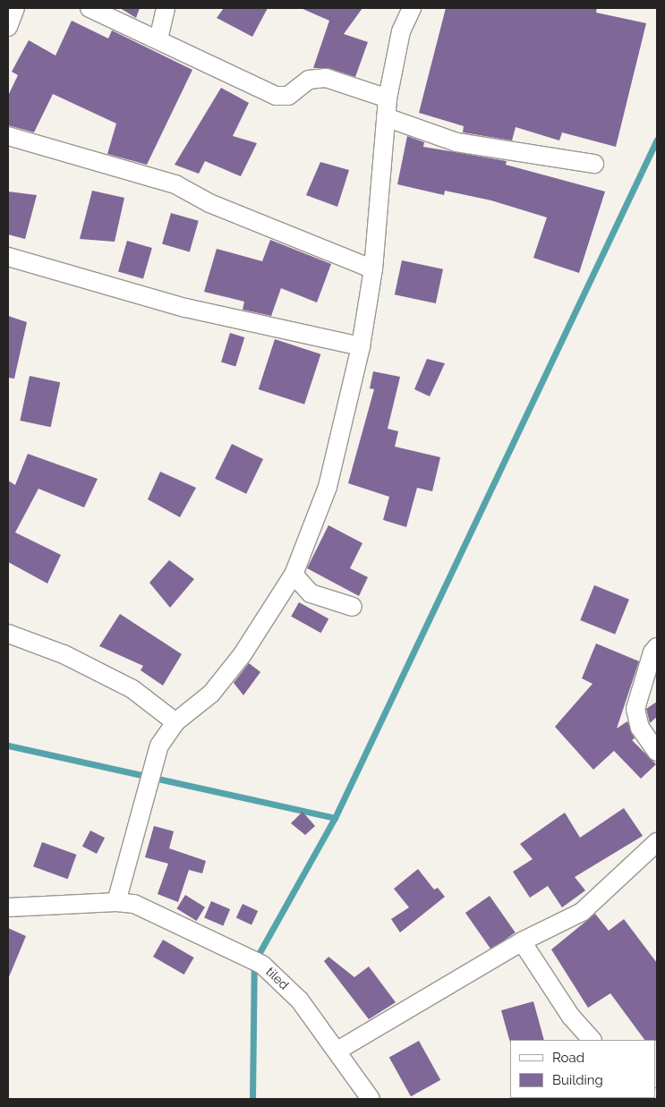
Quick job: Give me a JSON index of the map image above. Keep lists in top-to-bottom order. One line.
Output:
{"streets":{"street":["tiled"]},"legend":["Road","Building"]}
